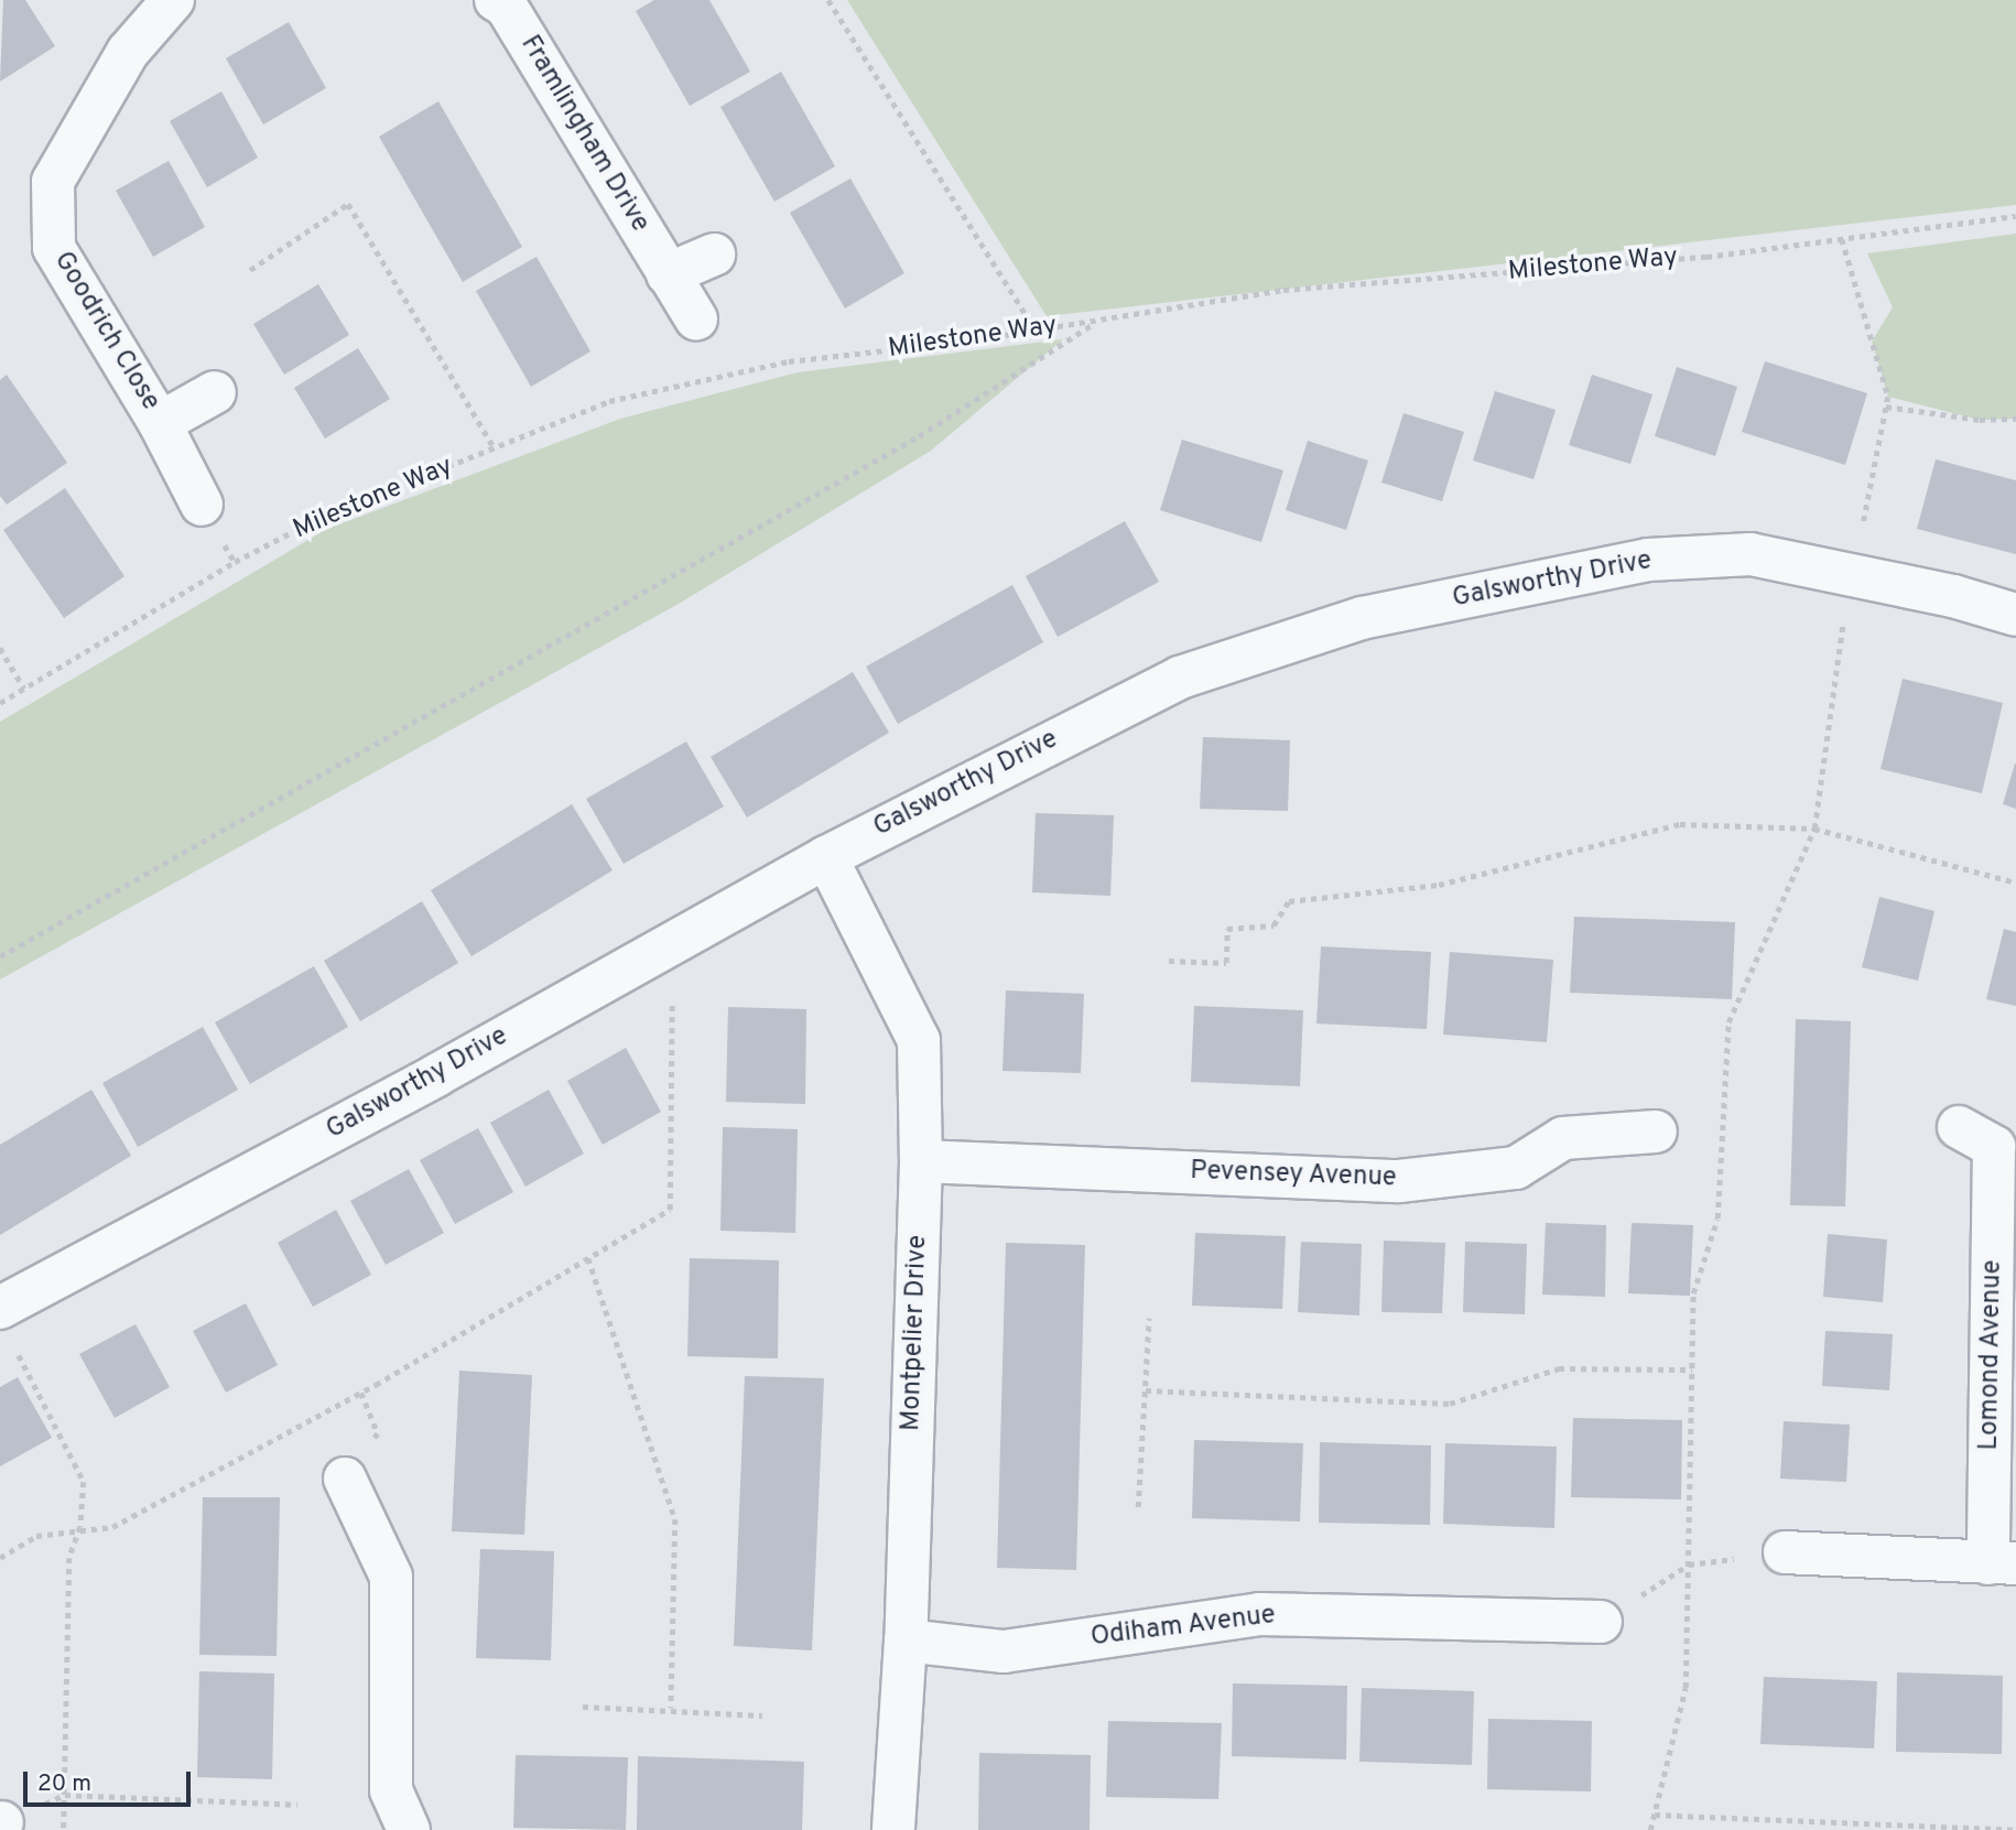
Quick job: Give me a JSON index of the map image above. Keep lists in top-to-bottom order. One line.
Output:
{"streets":{"street":["Framlingham Drive","Goodrich Close","Galsworthy Drive","Pevensey Avenue","Montpelier Drive","Lomond Avenue","Odiham Avenue"],"path":["Milestone Way"]},"crossings":[["Galsworthy Drive","Montpelier Drive"],["Pevensey Avenue","Montpelier Drive"],["Montpelier Drive","Odiham Avenue"]],"scale_bar":"20 m"}
